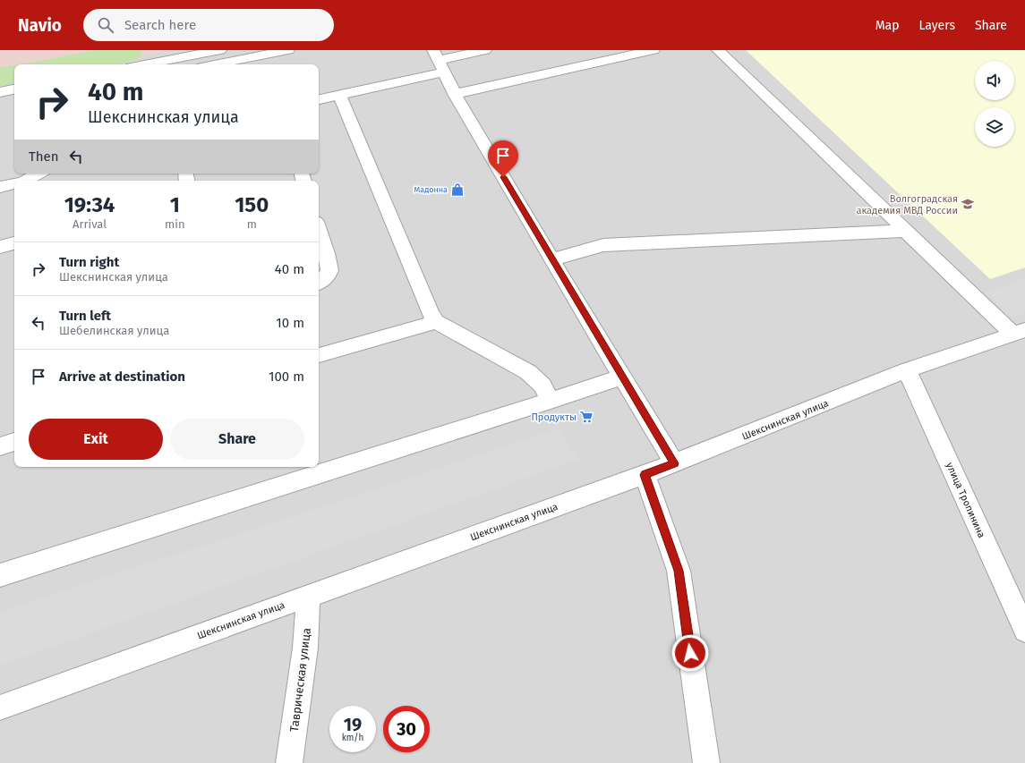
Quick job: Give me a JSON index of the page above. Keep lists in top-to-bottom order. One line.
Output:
{"streets":{"street":["Шекснинская улица","улица Тропинина","Таврическая улица"]},"crossings":[["Шекснинская улица","улица Тропинина"],["Шекснинская улица","Таврическая улица"]],"places":{"shop":["Мадонна"],"school or university":["Волгоградская академия МВД России"],"supermarket":["Продукты"]},"page":{"header":"Navio","search":"Search here","nav":["Map","Layers","Share"],"turn":["40 m","Шекснинская улица"],"then":"Then","eta":["19:34","Arrival","1","min","150","m"],"list":[{"name":"Turn right","note":"Шекснинская улица","value":"40 m"},{"name":"Turn left","note":"Шебелинская улица","value":"10 m"},{"name":"Arrive at destination","value":"100 m"}],"buttons":["Exit","Share"],"speed":"19 km/h","limit":"30"}}
